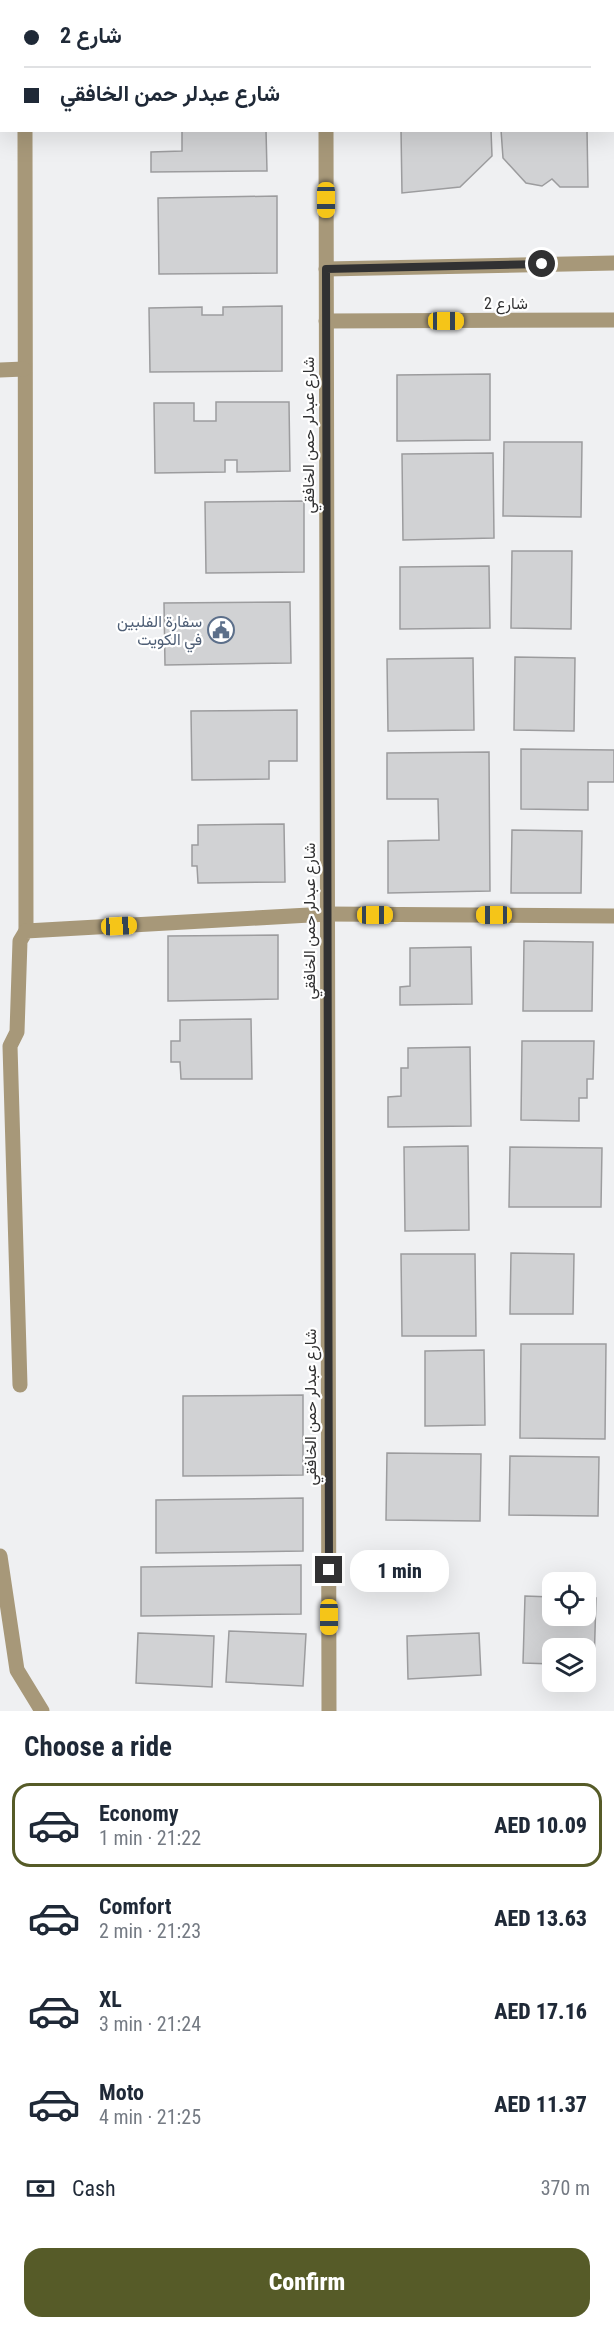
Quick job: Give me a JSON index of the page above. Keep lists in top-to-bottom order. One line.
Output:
{"streets":{"street":["شارع 2","شارع عبدلر حمن الخافقي"]},"crossings":[["شارع 2","شارع عبدلر حمن الخافقي"]],"places":{"public building":["سفارة الفلبين في الكويت"]},"page":{"banner":["شارع 2","شارع عبدلر حمن الخافقي"],"bubble":"1 min","heading":"Choose a ride","list":[{"name":"Economy","note":"1 min · 21:22","value":"AED 10.09"},{"name":"Comfort","note":"2 min · 21:23","value":"AED 13.63"},{"name":"XL","note":"3 min · 21:24","value":"AED 17.16"},{"name":"Moto","note":"4 min · 21:25","value":"AED 11.37"}],"pay":["Cash","370 m"],"buttons":"Confirm"}}
